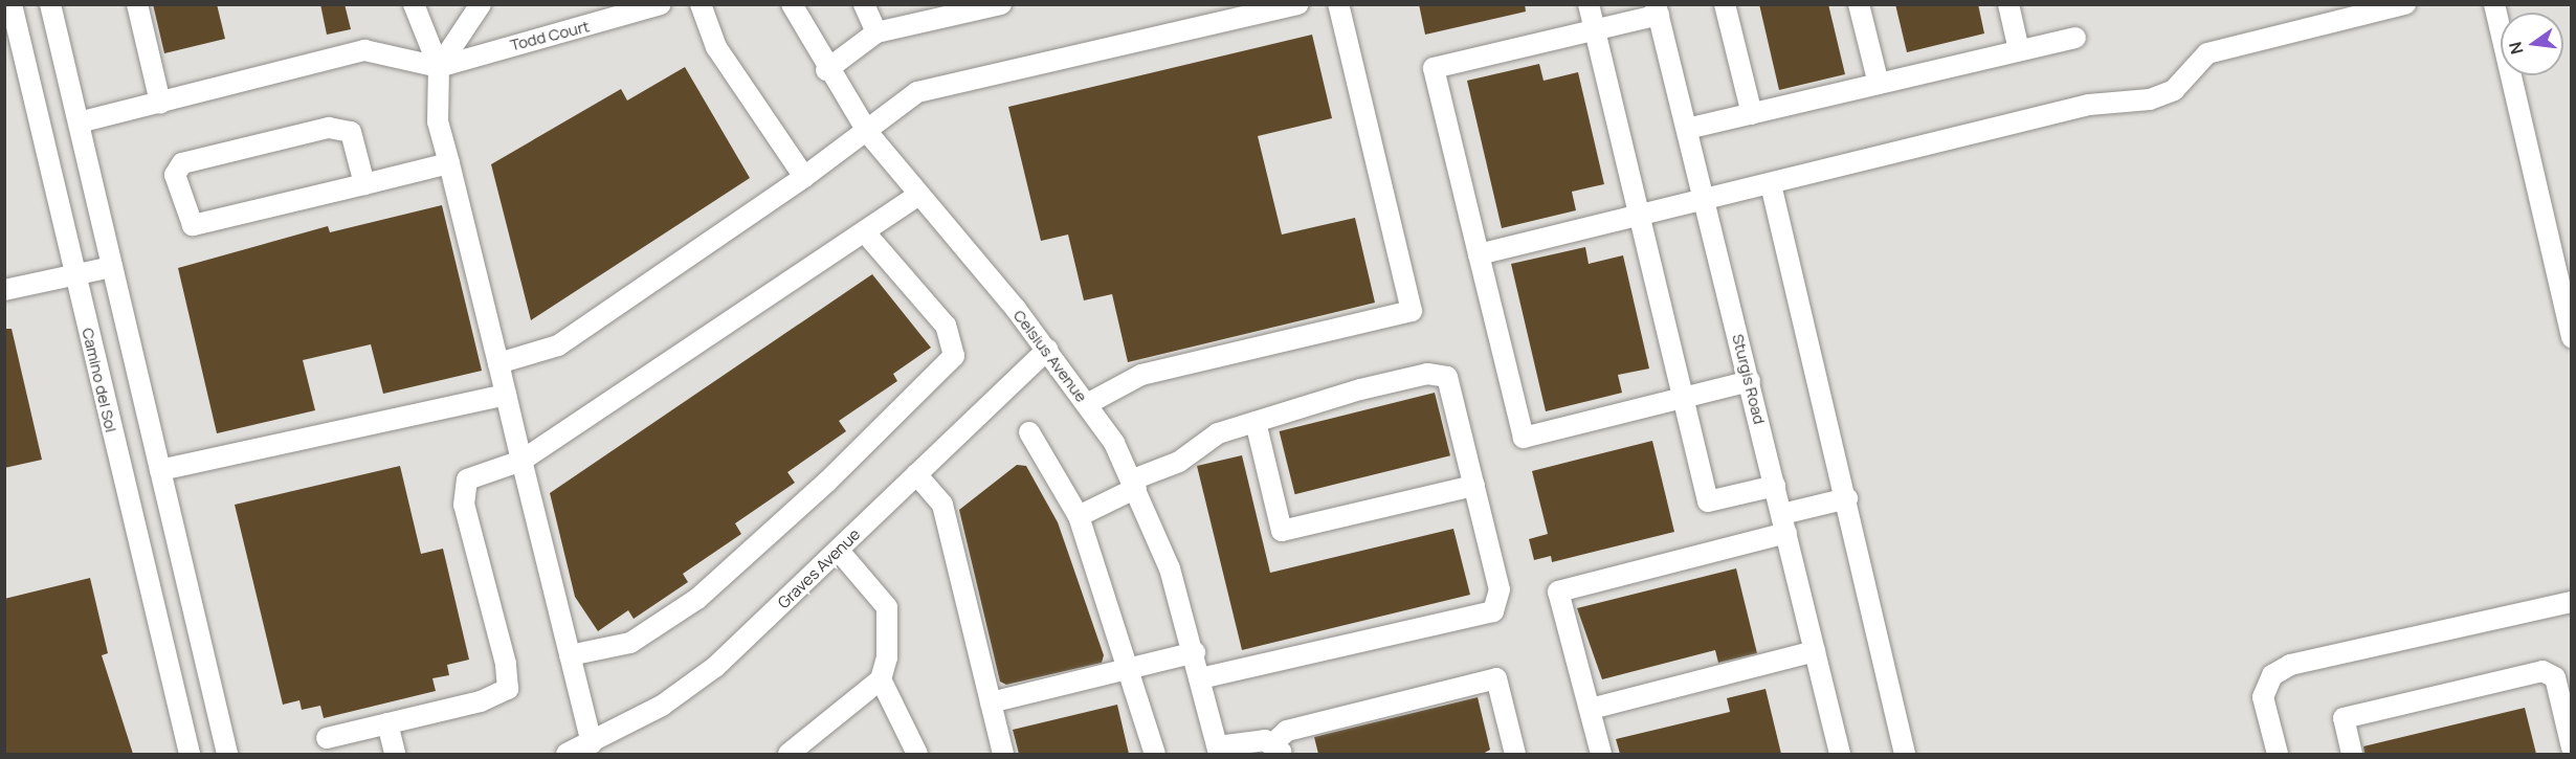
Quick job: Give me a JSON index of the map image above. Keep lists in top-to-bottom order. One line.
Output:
{"streets":{"street":["Todd Court","Celsius Avenue","Sturgis Road","Camino del Sol","Graves Avenue"]},"crossings":[["Celsius Avenue","Graves Avenue"]],"north":"left"}
